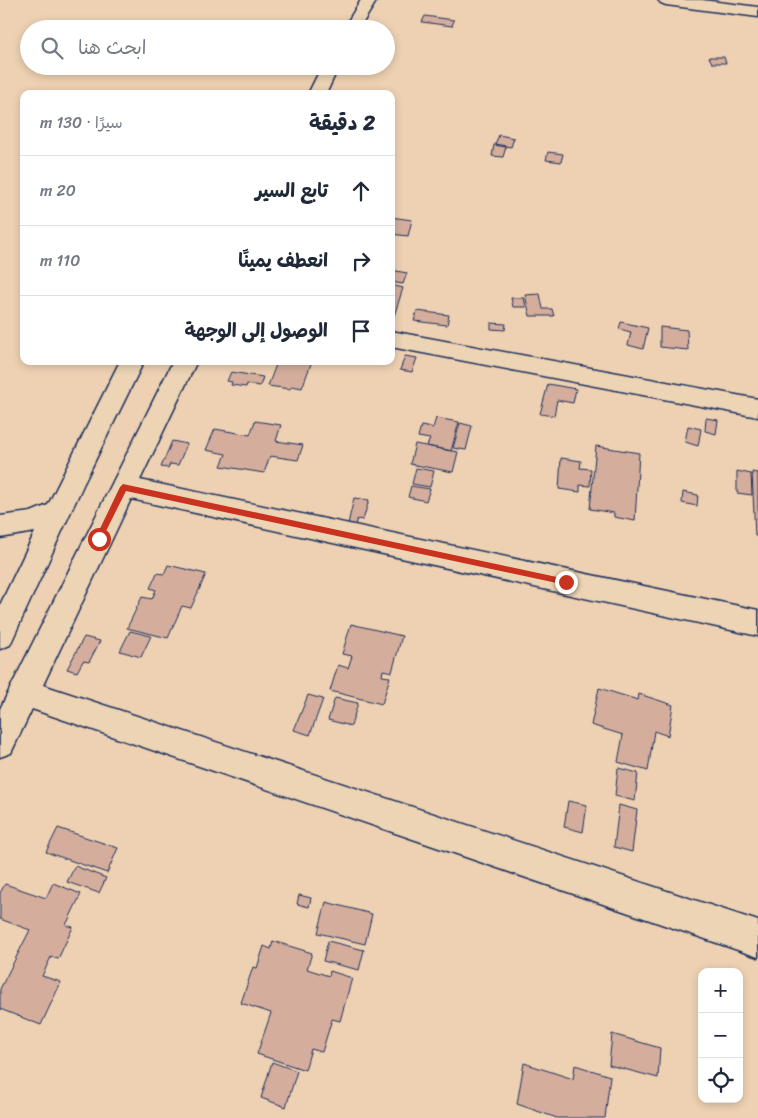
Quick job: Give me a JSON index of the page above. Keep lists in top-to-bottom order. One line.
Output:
{"page":{"search":"ابحث هنا","heading":["2 دقيقة","سيرًا · 130 m"],"list":[["تابع السير","20 m"],["انعطف يمينًا","110 m"],"الوصول إلى الوجهة"],"map_buttons":["+","−"]}}
